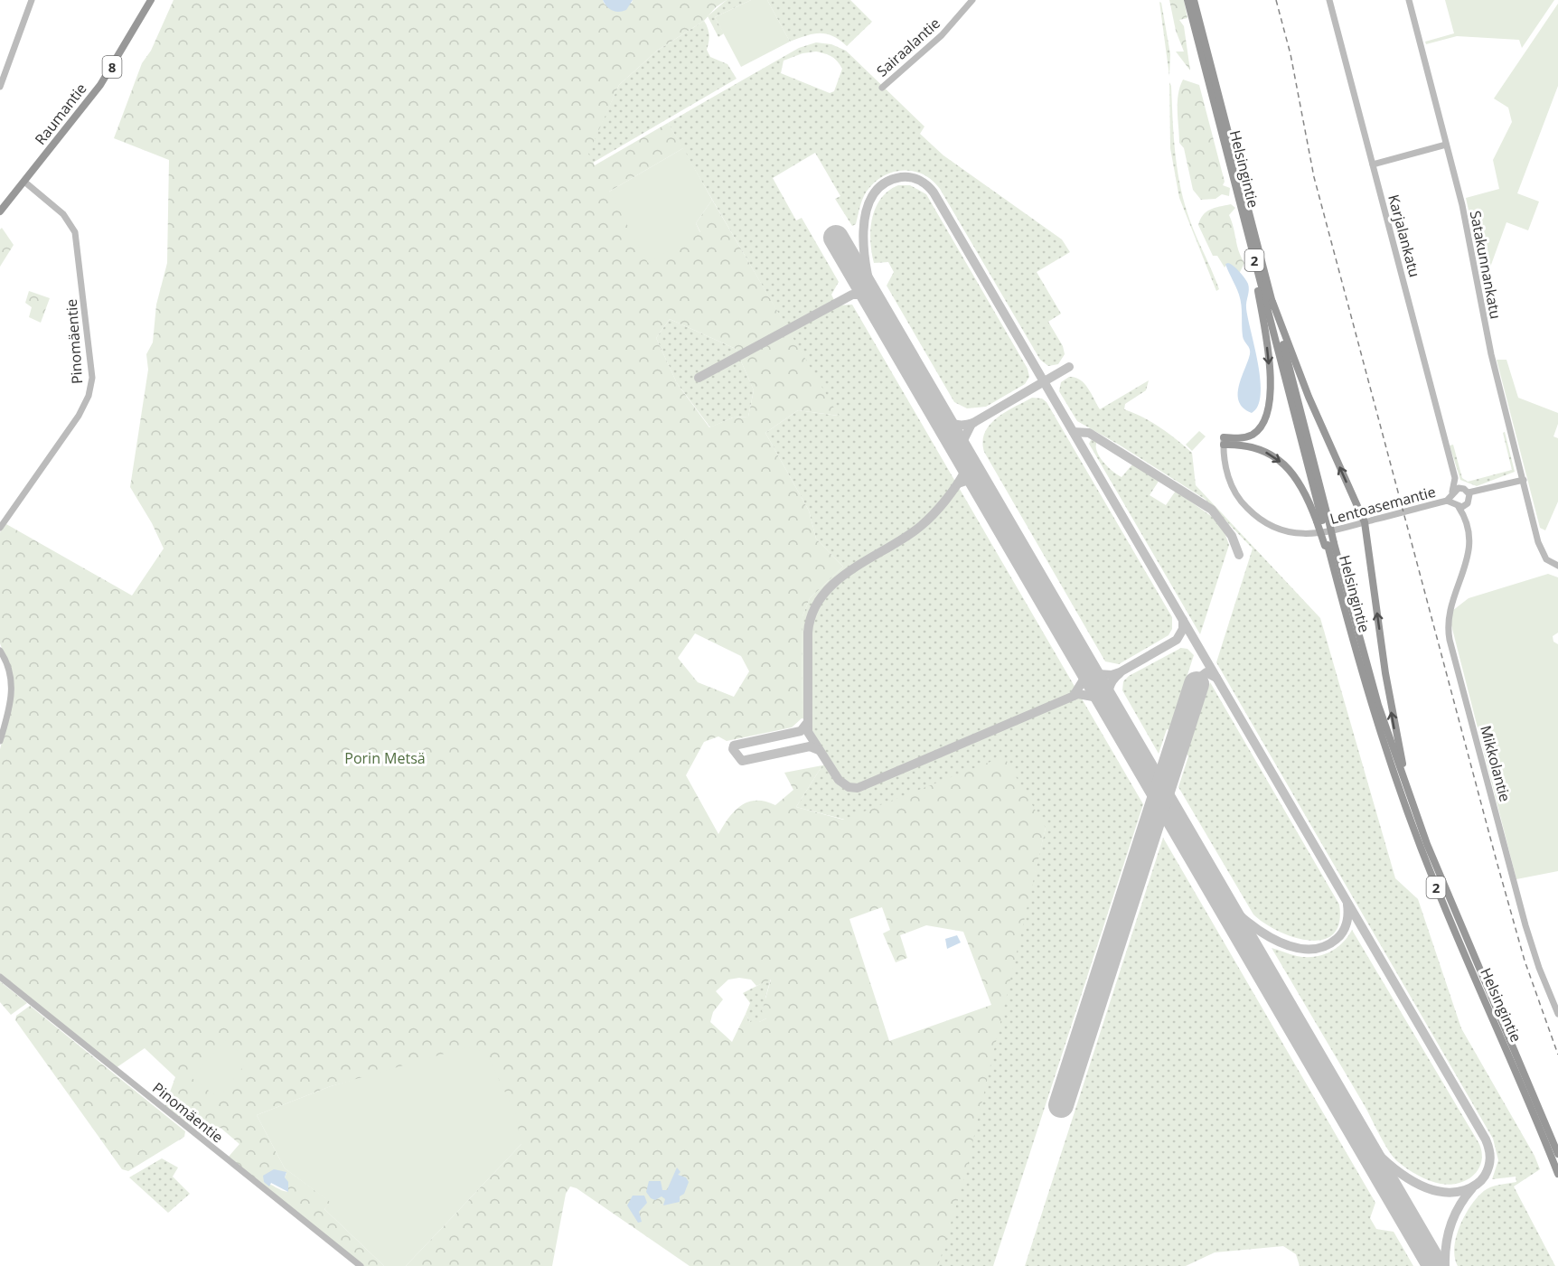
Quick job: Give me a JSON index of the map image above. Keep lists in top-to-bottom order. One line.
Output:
{"streets":{"highway":["8","Raumantie","Helsingintie","2"],"street":["Sairaalantie","Karjalankatu","Satakunnankatu","Pinomäentie","Lentoasemantie","Mikkolantie"]},"crossings":[["Raumantie","Pinomäentie"],["Karjalankatu","Lentoasemantie"]],"parks":["Porin Metsä"]}
